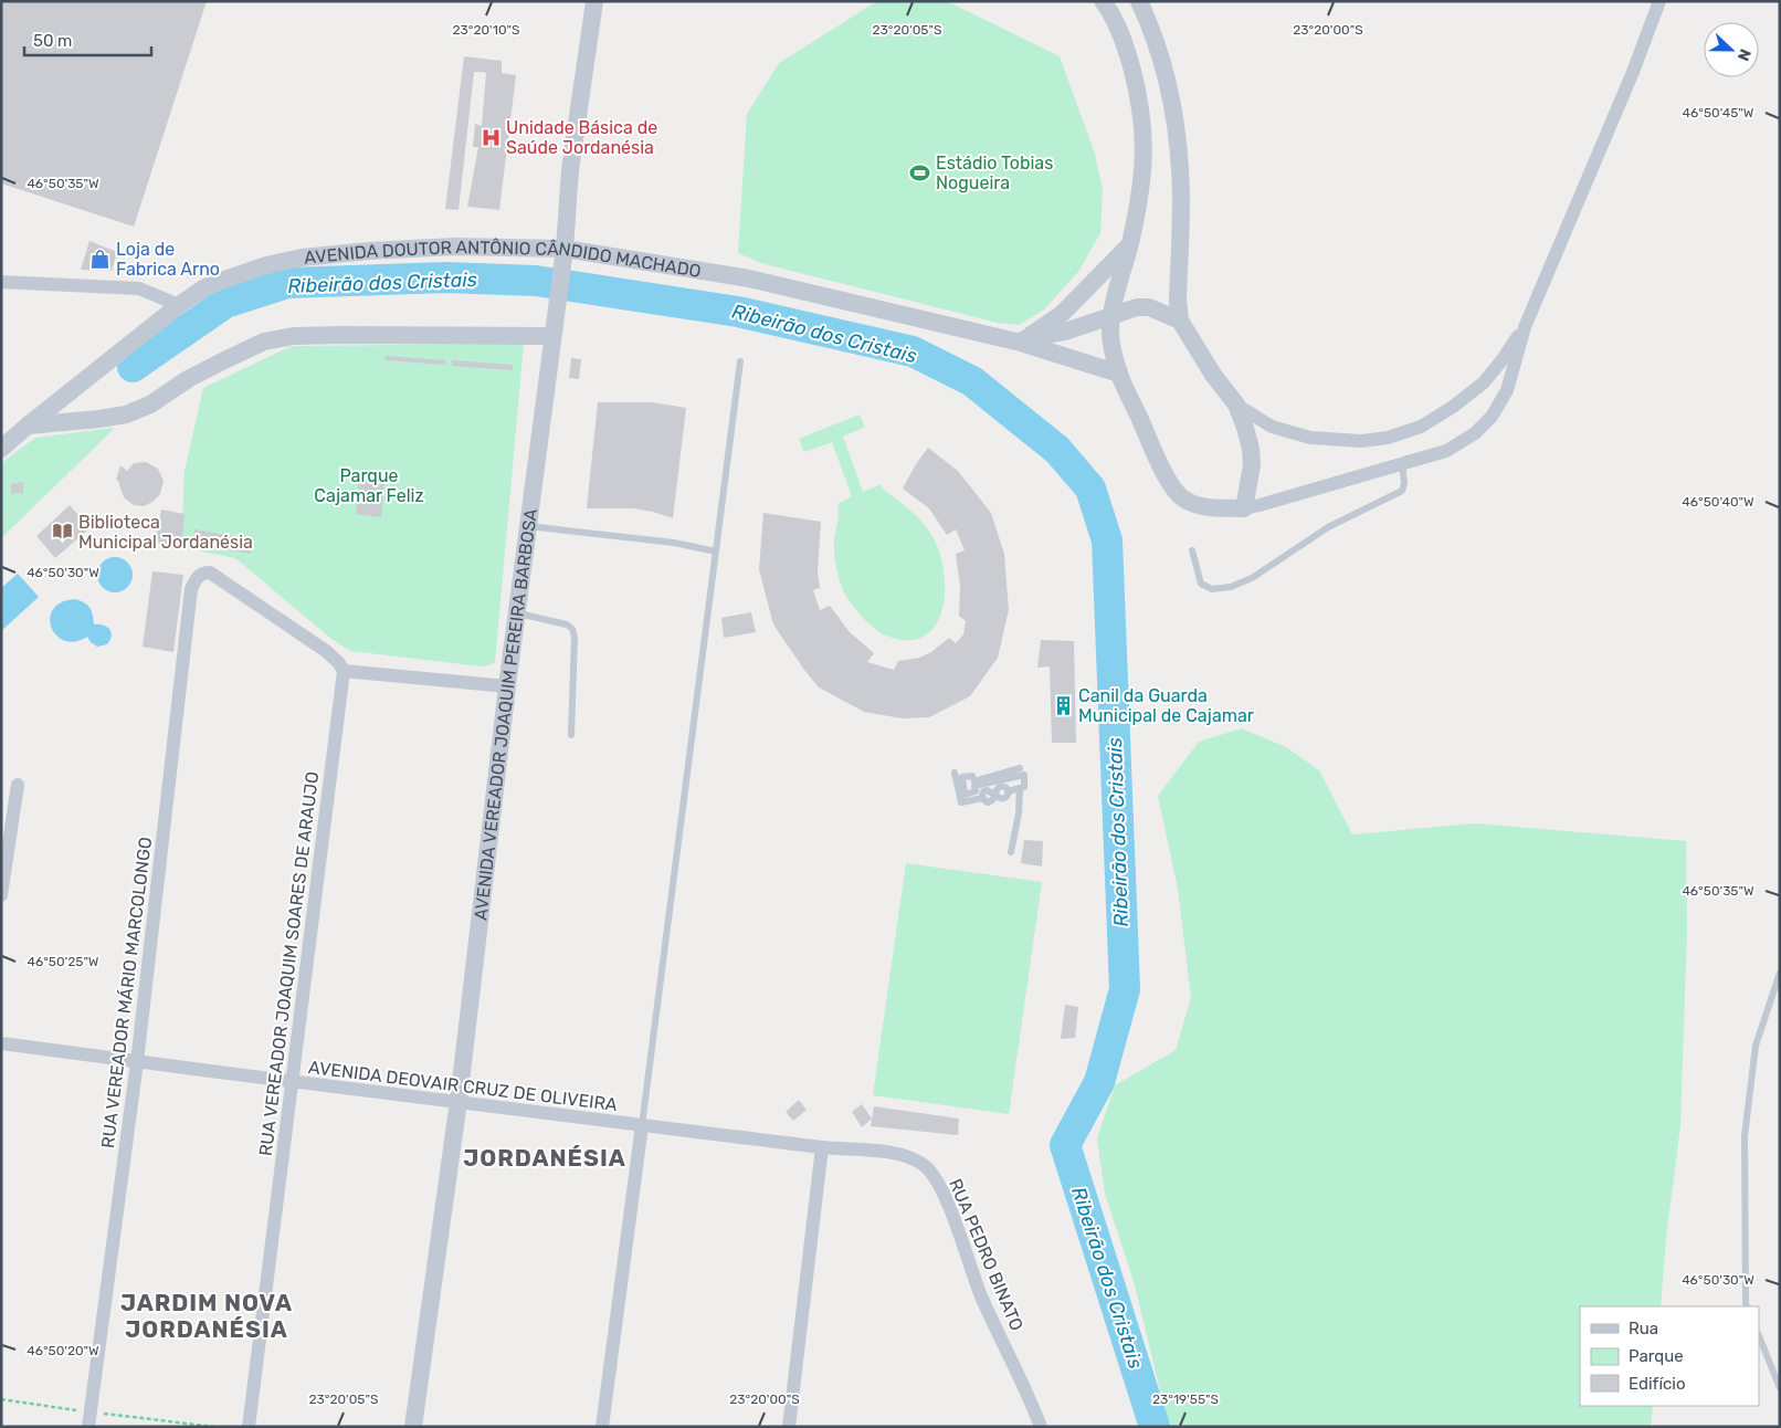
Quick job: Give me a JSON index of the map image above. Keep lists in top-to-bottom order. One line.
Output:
{"streets":{"street":["AVENIDA DOUTOR ANTÔNIO CÂNDIDO MACHADO","AVENIDA VEREADOR JOAQUIM PEREIRA BARBOSA","RUA VEREADOR JOAQUIM SOARES DE ARAUJO","RUA VEREADOR MÁRIO MARCOLONGO","AVENIDA DEOVAIR CRUZ DE OLIVEIRA","RUA PEDRO BINATO"]},"crossings":[["AVENIDA DOUTOR ANTÔNIO CÂNDIDO MACHADO","AVENIDA VEREADOR JOAQUIM PEREIRA BARBOSA"],["AVENIDA VEREADOR JOAQUIM PEREIRA BARBOSA","AVENIDA DEOVAIR CRUZ DE OLIVEIRA"],["RUA VEREADOR JOAQUIM SOARES DE ARAUJO","RUA VEREADOR MÁRIO MARCOLONGO"],["RUA VEREADOR JOAQUIM SOARES DE ARAUJO","AVENIDA DEOVAIR CRUZ DE OLIVEIRA"],["RUA VEREADOR MÁRIO MARCOLONGO","AVENIDA DEOVAIR CRUZ DE OLIVEIRA"],["AVENIDA DEOVAIR CRUZ DE OLIVEIRA","RUA PEDRO BINATO"]],"districts":["JORDANÉSIA","JARDIM NOVA JORDANÉSIA"],"water":["Ribeirão dos Cristais"],"parks":["Parque Cajamar Feliz"],"places":{"hospital":["Unidade Básica de Saúde Jordanésia"],"sports":["Estádio Tobias Nogueira"],"shop":["Loja de Fabrica Arno"],"library":["Biblioteca Municipal Jordanésia"],"building":["Canil da Guarda Municipal de Cajamar"]},"legend":["Rua","Parque","Edifício"],"scale_bar":"50 m","north":"right","coordinates":["23°20'10\"S","23°20'05\"S","23°20'00\"S","46°50'45\"W","46°50'35\"W","46°50'40\"W","46°50'30\"W","46°50'25\"W","46°50'20\"W","23°19'55\"S"]}
